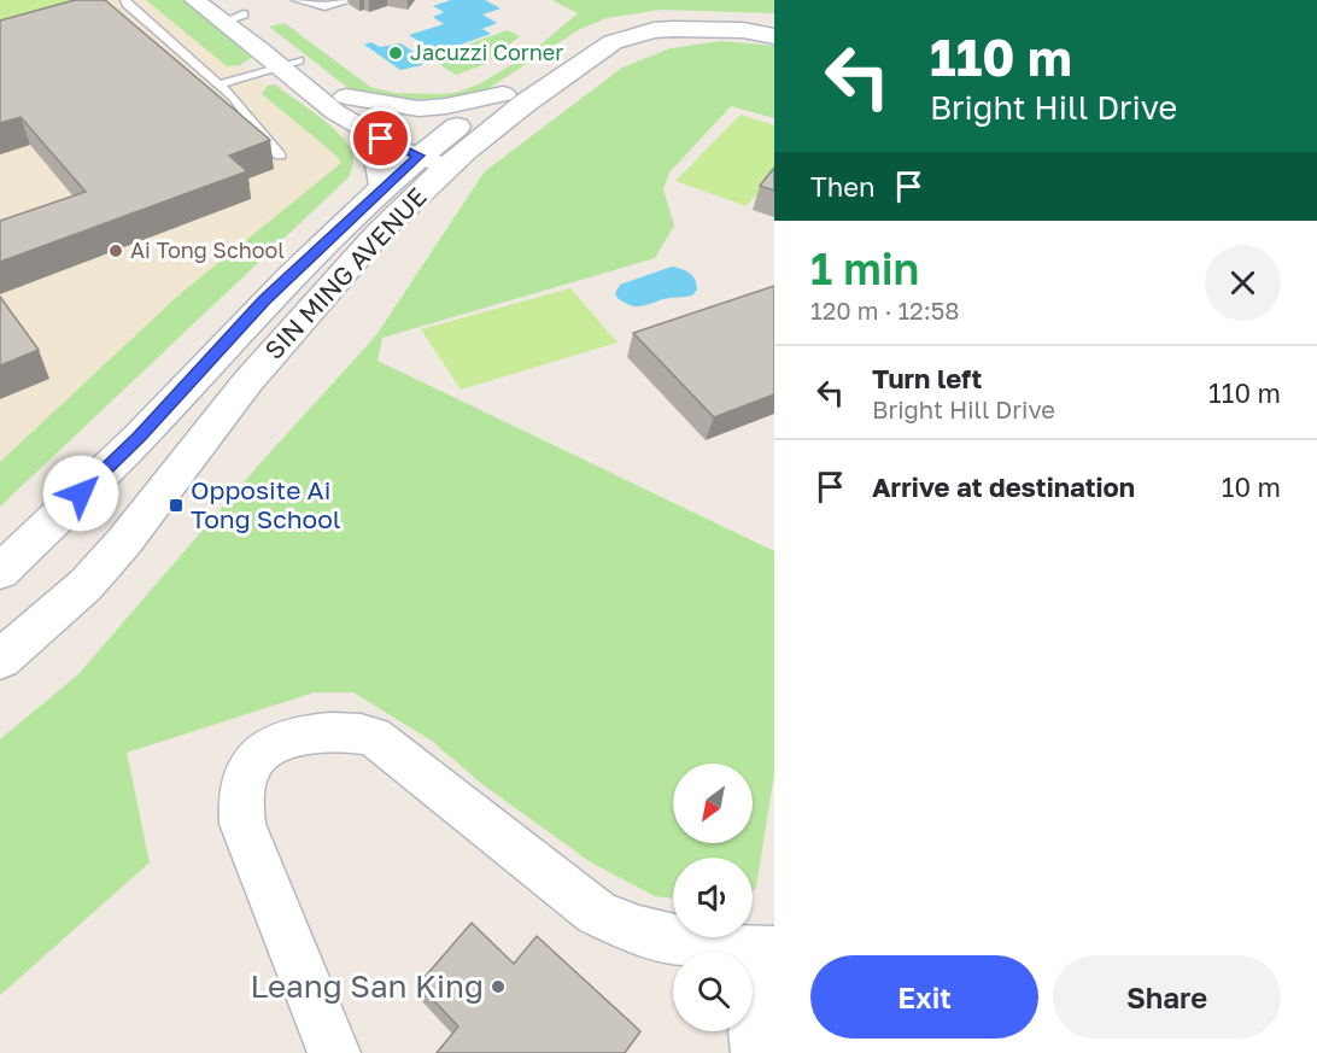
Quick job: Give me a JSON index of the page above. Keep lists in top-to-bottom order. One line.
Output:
{"streets":{"main road":["SIN MING AVENUE"]},"places":{"other":["Jacuzzi Corner","Ai Tong School","Leang San King"],"transit":["Opposite Ai Tong School"]},"north":"bottom left","page":{"turn":["110 m","Bright Hill Drive"],"then":"Then","heading":["1 min","120 m · 12:58"],"list":[{"name":"Turn left","note":"Bright Hill Drive","value":"110 m"},{"name":"Arrive at destination","value":"10 m"}],"buttons":["Exit","Share"]}}
